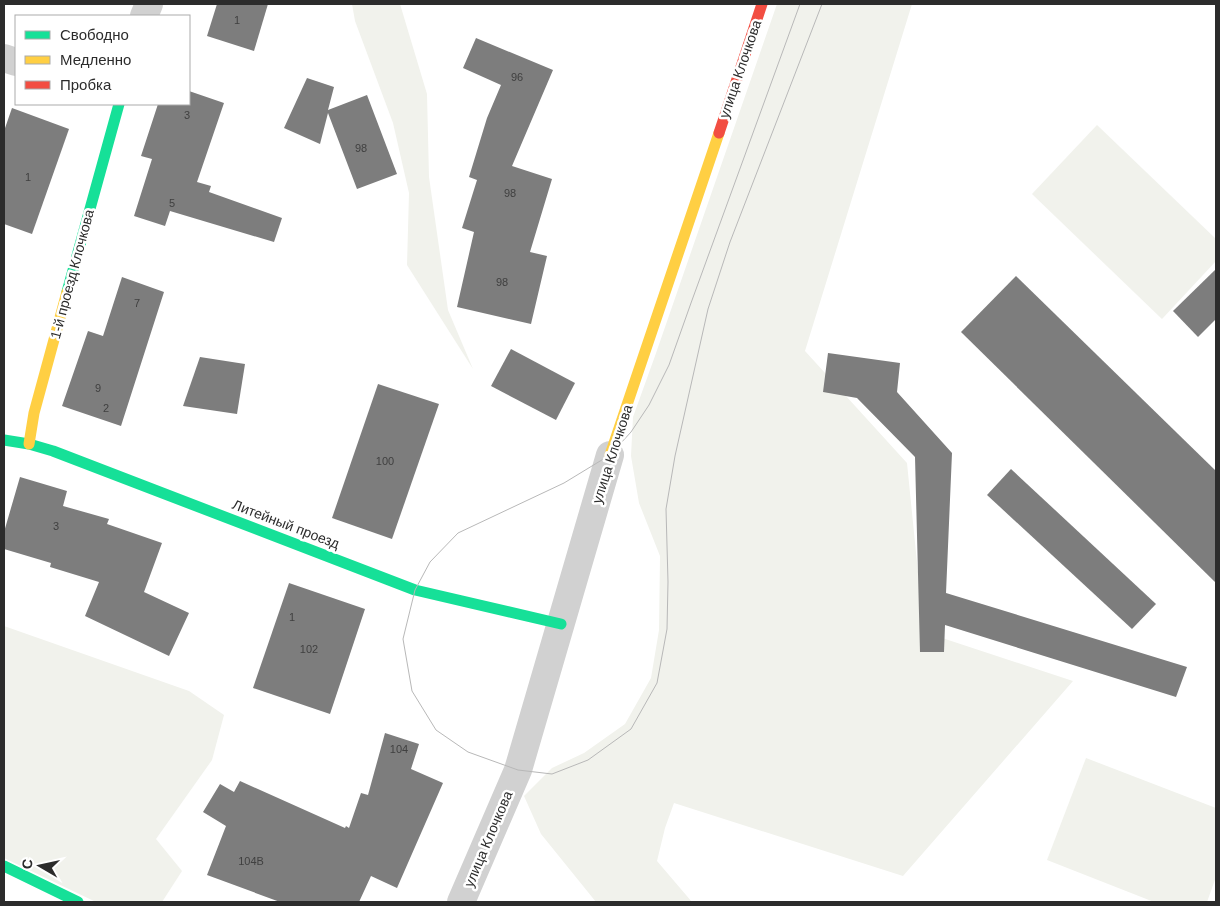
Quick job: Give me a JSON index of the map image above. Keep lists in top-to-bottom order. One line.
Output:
{"streets":{"street":["улица Клочкова","1-й проезд Клочкова","Литейный проезд"]},"crossings":[["улица Клочкова","Литейный проезд"],["1-й проезд Клочкова","Литейный проезд"]],"house_numbers":["1","96","3","98","1","98","5","98","7","9","2","100","3","1","102","104","104В"],"legend":["Свободно","Медленно","Пробка"],"north":"left"}
